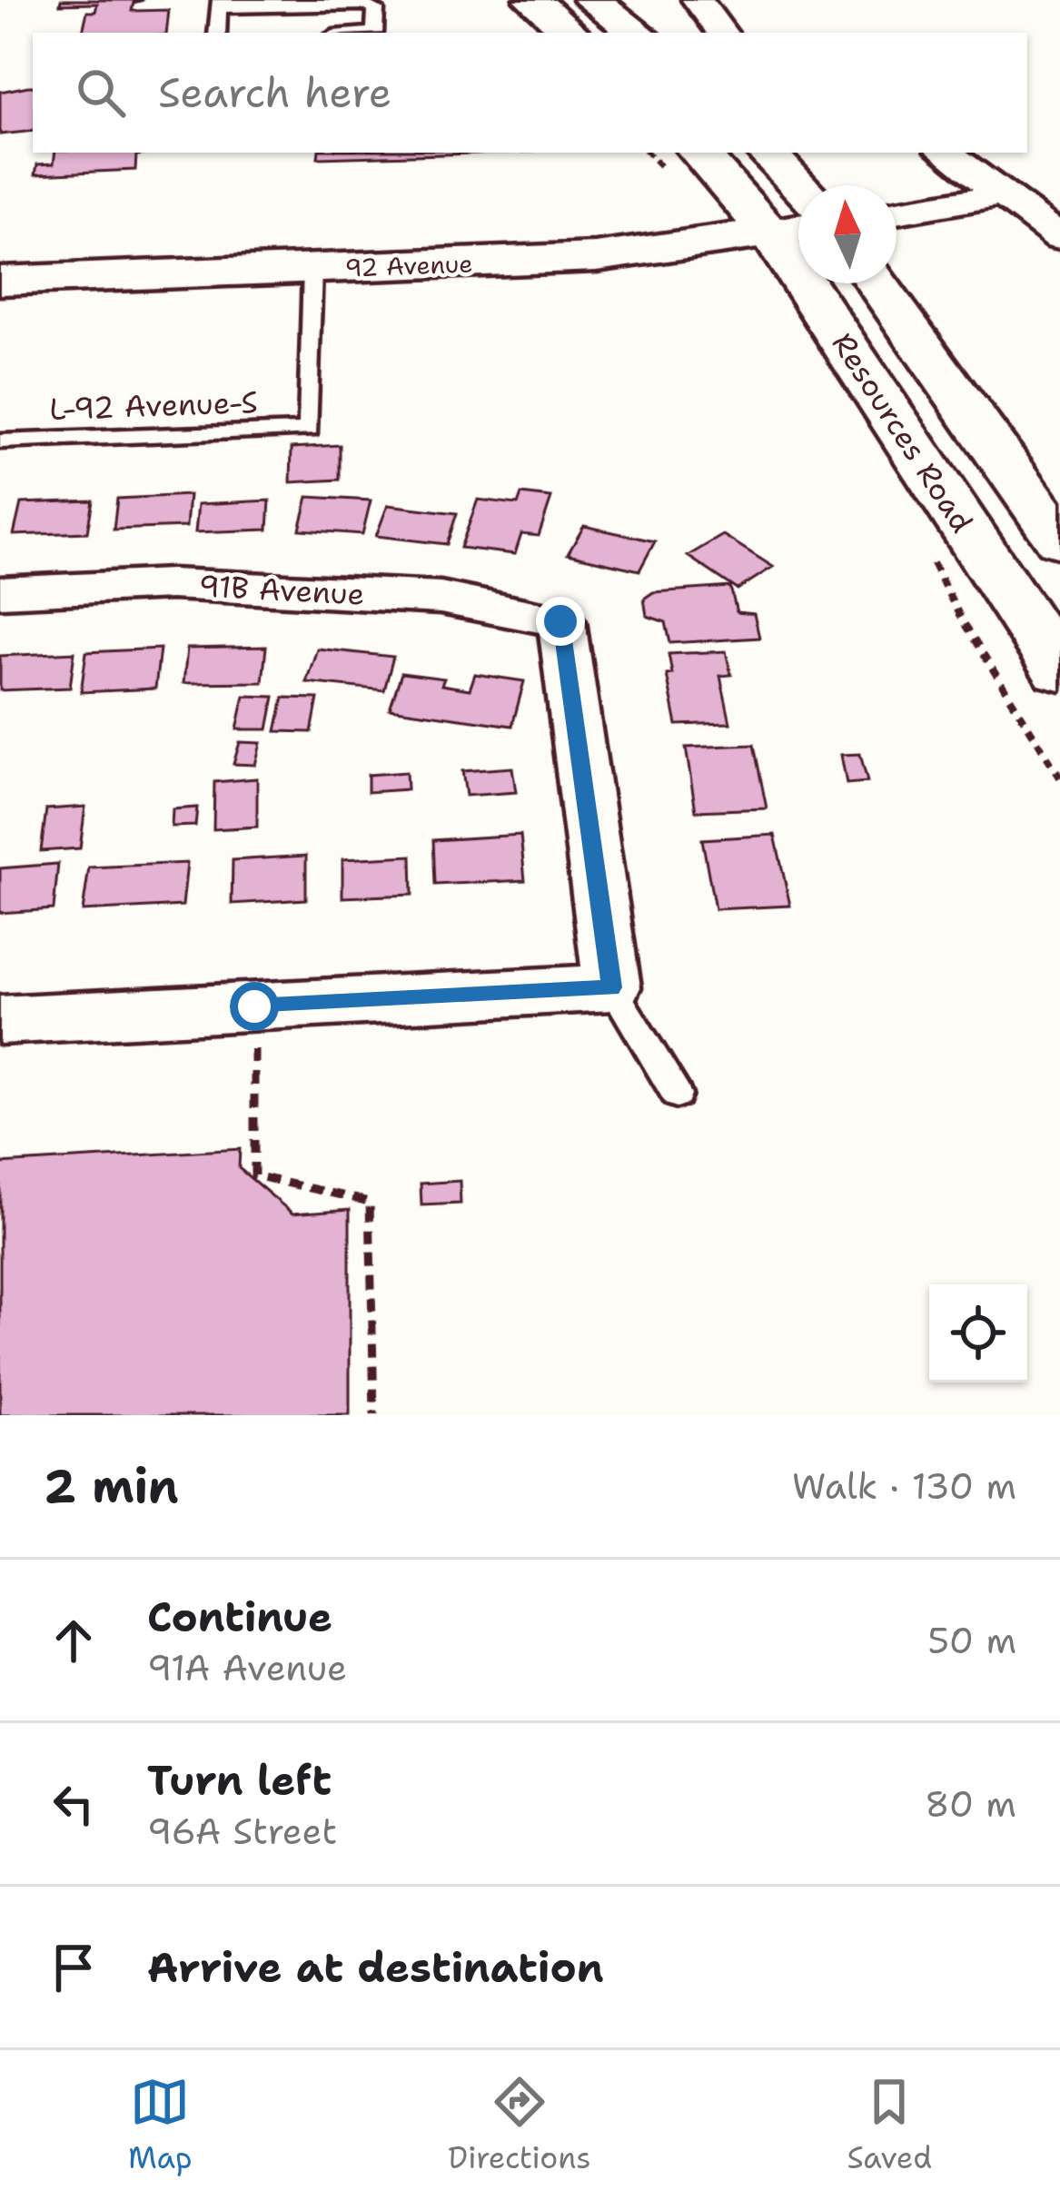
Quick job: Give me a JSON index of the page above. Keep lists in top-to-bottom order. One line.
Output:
{"streets":{"main road":["92 Avenue","Resources Road"],"street":["91B Avenue"],"lane":["L-92 Avenue-S"]},"crossings":[["92 Avenue","L-92 Avenue-S"],["92 Avenue","Resources Road"]],"north":"top","page":{"search":"Search here","heading":["2 min","Walk · 130 m"],"list":[["Continue","91A Avenue","50 m"],["Turn left","96A Street","80 m"],"Arrive at destination"],"nav":["Map","Directions","Saved"]}}
